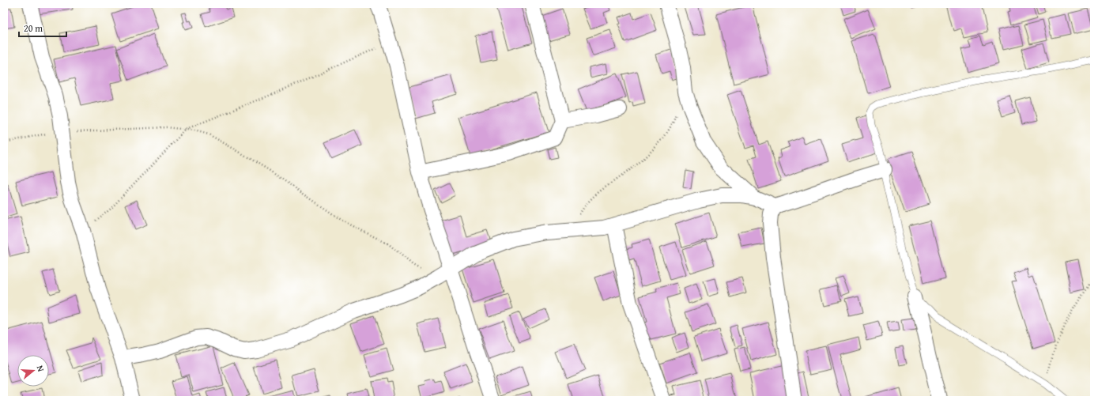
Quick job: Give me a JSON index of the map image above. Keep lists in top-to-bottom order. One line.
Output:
{"scale_bar":"20 m","north":"right"}
